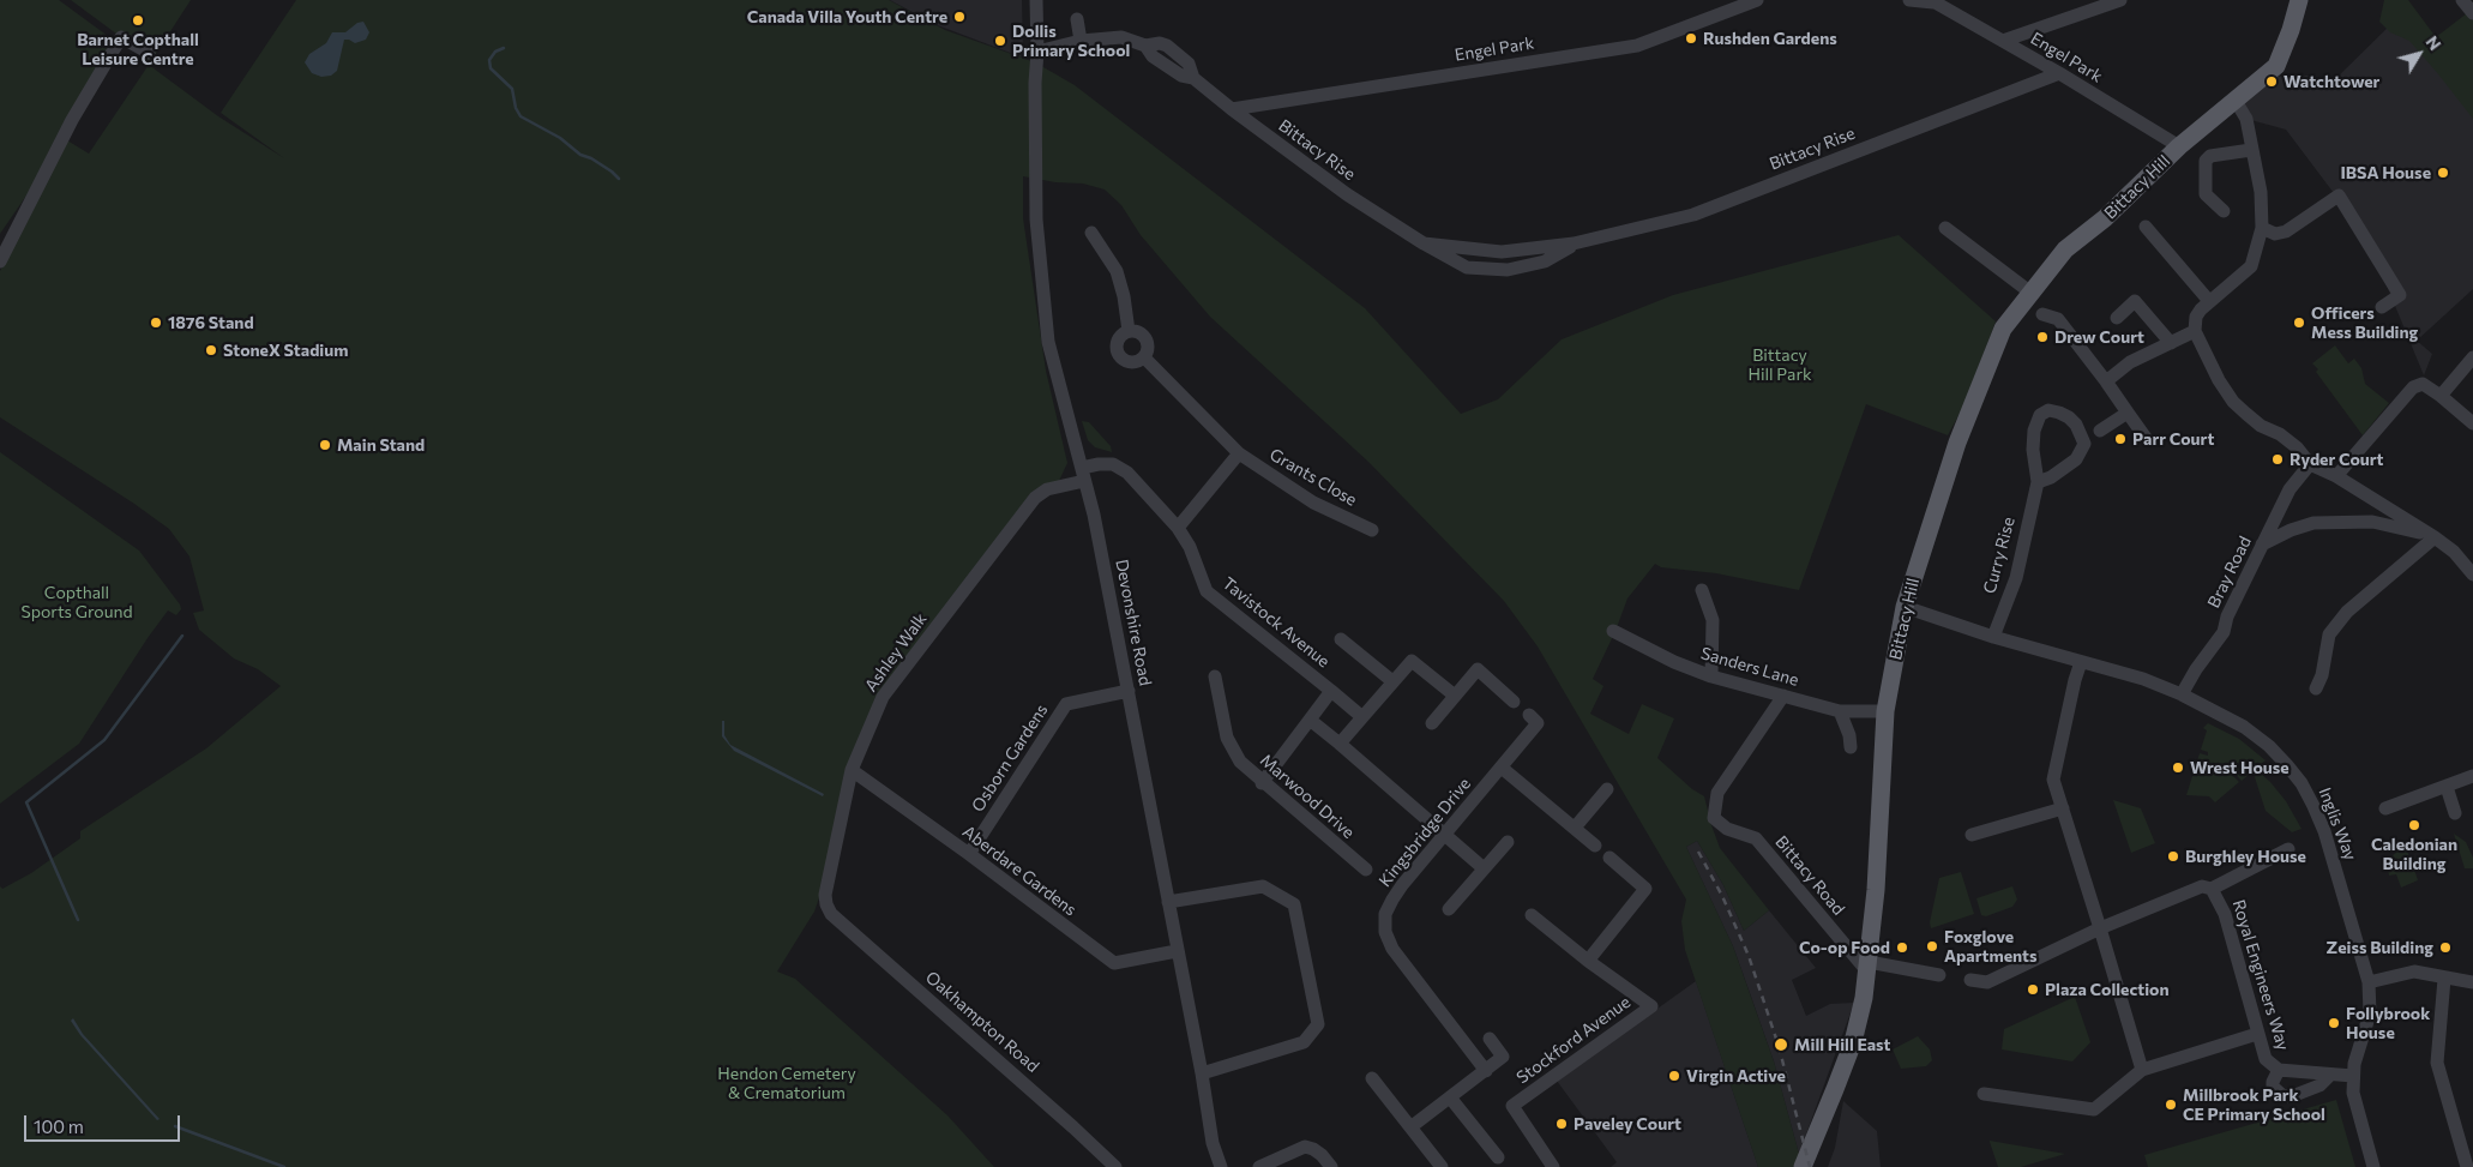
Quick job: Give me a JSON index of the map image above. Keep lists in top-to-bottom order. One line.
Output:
{"streets":{"main road":["Bittacy Hill"],"street":["Engel Park","Bittacy Rise","Grants Close","Curry Rise","Bray Road","Devonshire Road","Tavistock Avenue","Ashley Walk","Sanders Lane","Osborn Gardens","Marwood Drive","Inglis Way","Kingsbridge Drive","Aberdare Gardens","Bittacy Road","Royal Engineers Way","Oakhampton Road","Stockford Avenue"]},"crossings":[["Engel Park","Bittacy Rise"],["Engel Park","Bittacy Hill"],["Bittacy Rise","Devonshire Road"],["Bittacy Hill","Sanders Lane"],["Bittacy Hill","Inglis Way"],["Bittacy Hill","Bittacy Road"],["Curry Rise","Inglis Way"],["Bray Road","Inglis Way"],["Devonshire Road","Tavistock Avenue"],["Devonshire Road","Ashley Walk"],["Devonshire Road","Osborn Gardens"],["Devonshire Road","Aberdare Gardens"],["Tavistock Avenue","Ashley Walk"],["Ashley Walk","Aberdare Gardens"],["Ashley Walk","Oakhampton Road"],["Sanders Lane","Bittacy Road"],["Osborn Gardens","Aberdare Gardens"],["Inglis Way","Royal Engineers Way"]],"parks":["Bittacy Hill Park","Copthall Sports Ground","Hendon Cemetery & Crematorium"],"places":["Canada Villa Youth Centre","Barnet Copthall Leisure Centre","Rushden Gardens","Dollis Primary School","Watchtower","IBSA House","1876 Stand","Officers Mess Building","Drew Court","StoneX Stadium","Parr Court","Main Stand","Ryder Court","Wrest House","Caledonian Building","Burghley House","Foxglove Apartments","Co-op Food","Zeiss Building","Plaza Collection","Follybrook House","Mill Hill East","Virgin Active","Millbrook Park CE Primary School","Paveley Court"],"scale_bar":"100 m","north":"top right"}
